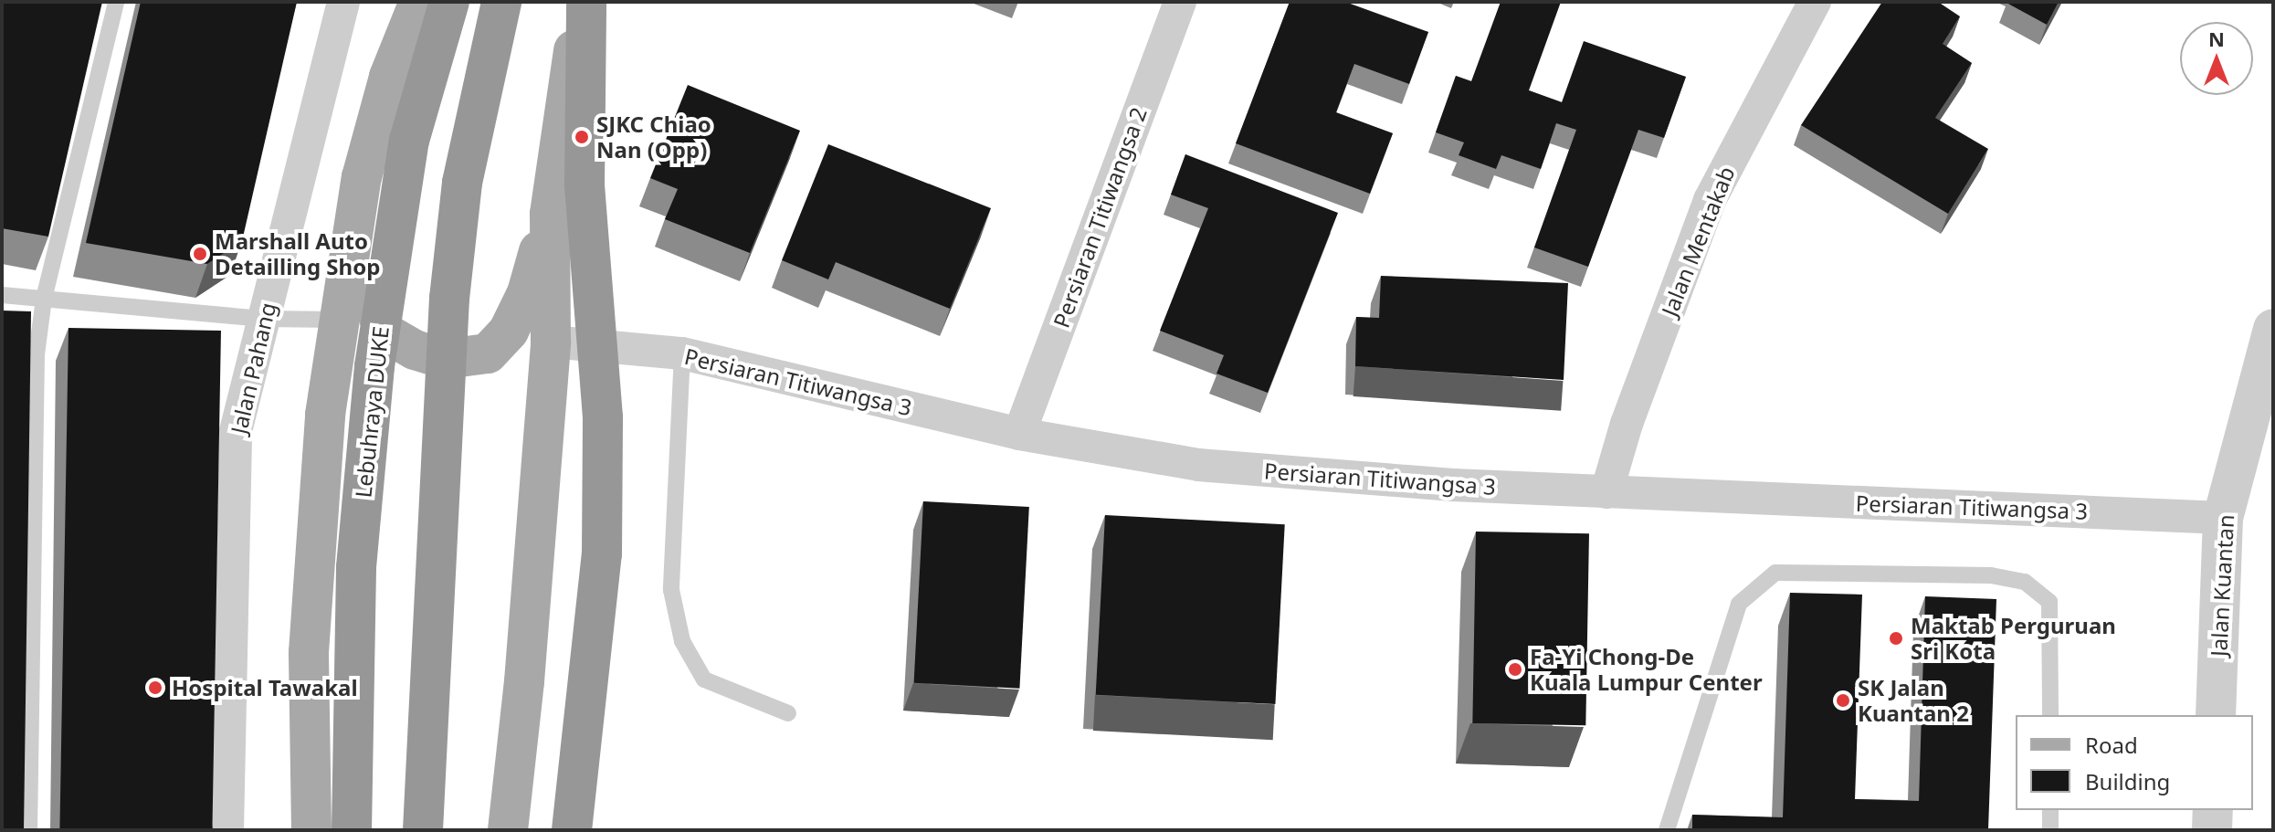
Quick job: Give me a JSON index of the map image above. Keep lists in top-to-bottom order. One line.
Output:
{"streets":{"highway":["Lebuhraya DUKE"],"street":["Persiaran Titiwangsa 2","Jalan Mentakab","Jalan Pahang","Persiaran Titiwangsa 3","Jalan Kuantan"]},"crossings":[["Persiaran Titiwangsa 2","Persiaran Titiwangsa 3"],["Jalan Mentakab","Persiaran Titiwangsa 3"],["Persiaran Titiwangsa 3","Jalan Kuantan"]],"places":["SJKC Chiao Nan (Opp)","Marshall Auto Detailling Shop","Maktab Perguruan Sri Kota","Fa-Yi Chong-De Kuala Lumpur Center","Hospital Tawakal","SK Jalan Kuantan 2"],"legend":["Road","Building"],"north":"top"}
